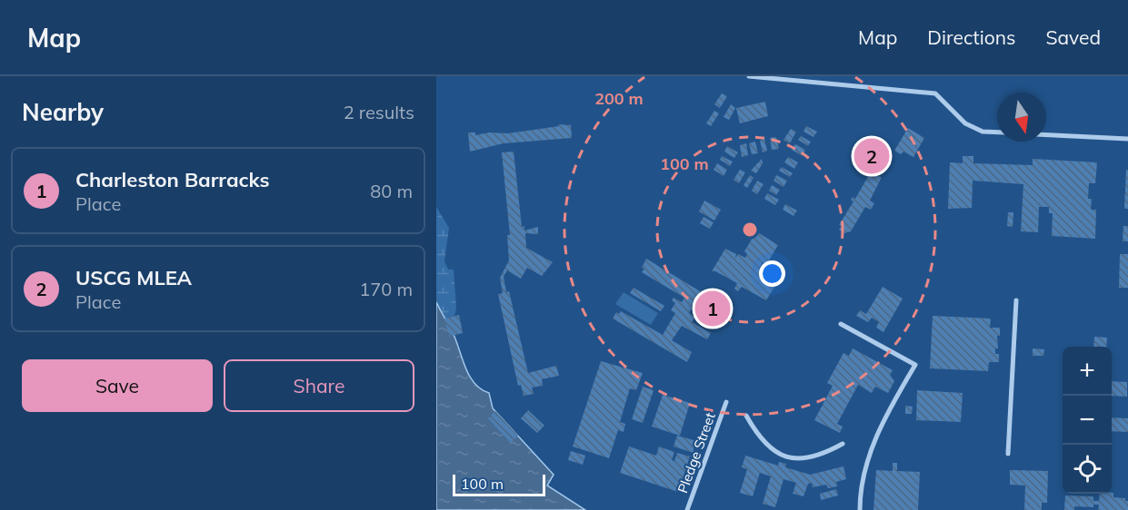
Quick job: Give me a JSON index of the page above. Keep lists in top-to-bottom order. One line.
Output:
{"streets":{"street":["Pledge Street"]},"scale_bar":"100 m","north":"bottom","page":{"header":"Map","nav":["Map","Directions","Saved"],"heading":["Nearby","2 results"],"pins":["2","1"],"list":[{"mark":"1","name":"Charleston Barracks","note":"Place","value":"80 m"},{"mark":"2","name":"USCG MLEA","note":"Place","value":"170 m"}],"buttons":["Save","Share"],"map_buttons":["+","−"],"scale":"100 m"},"rings":["200 m","100 m"]}
